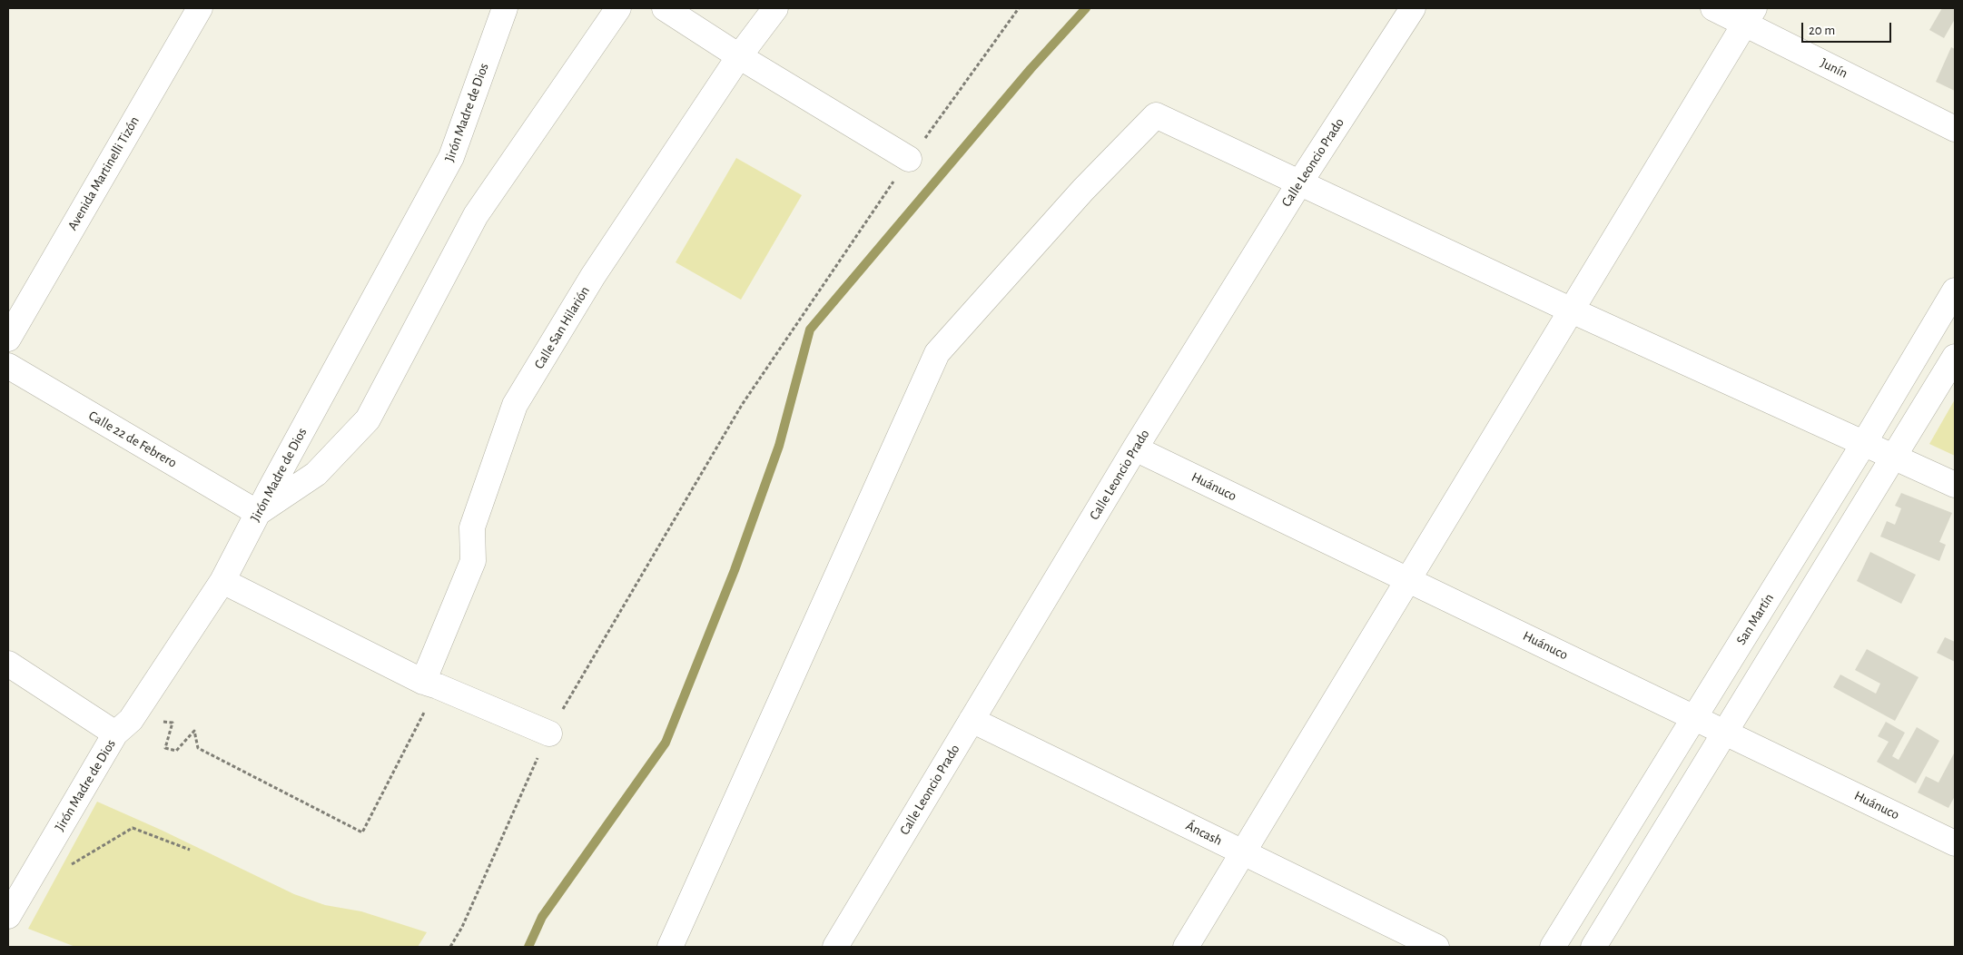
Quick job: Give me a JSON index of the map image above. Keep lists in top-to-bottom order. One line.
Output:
{"streets":{"street":["Junín","Jirón Madre de Dios","Calle Leoncio Prado","Avenida Martinelli Tizón","Calle San Hilarión","Calle 22 de Febrero","Huánuco","San Martín","Áncash"]},"crossings":[["Jirón Madre de Dios","Calle 22 de Febrero"],["Calle Leoncio Prado","Huánuco"],["Calle Leoncio Prado","Áncash"],["Huánuco","San Martín"]],"scale_bar":"20 m"}
